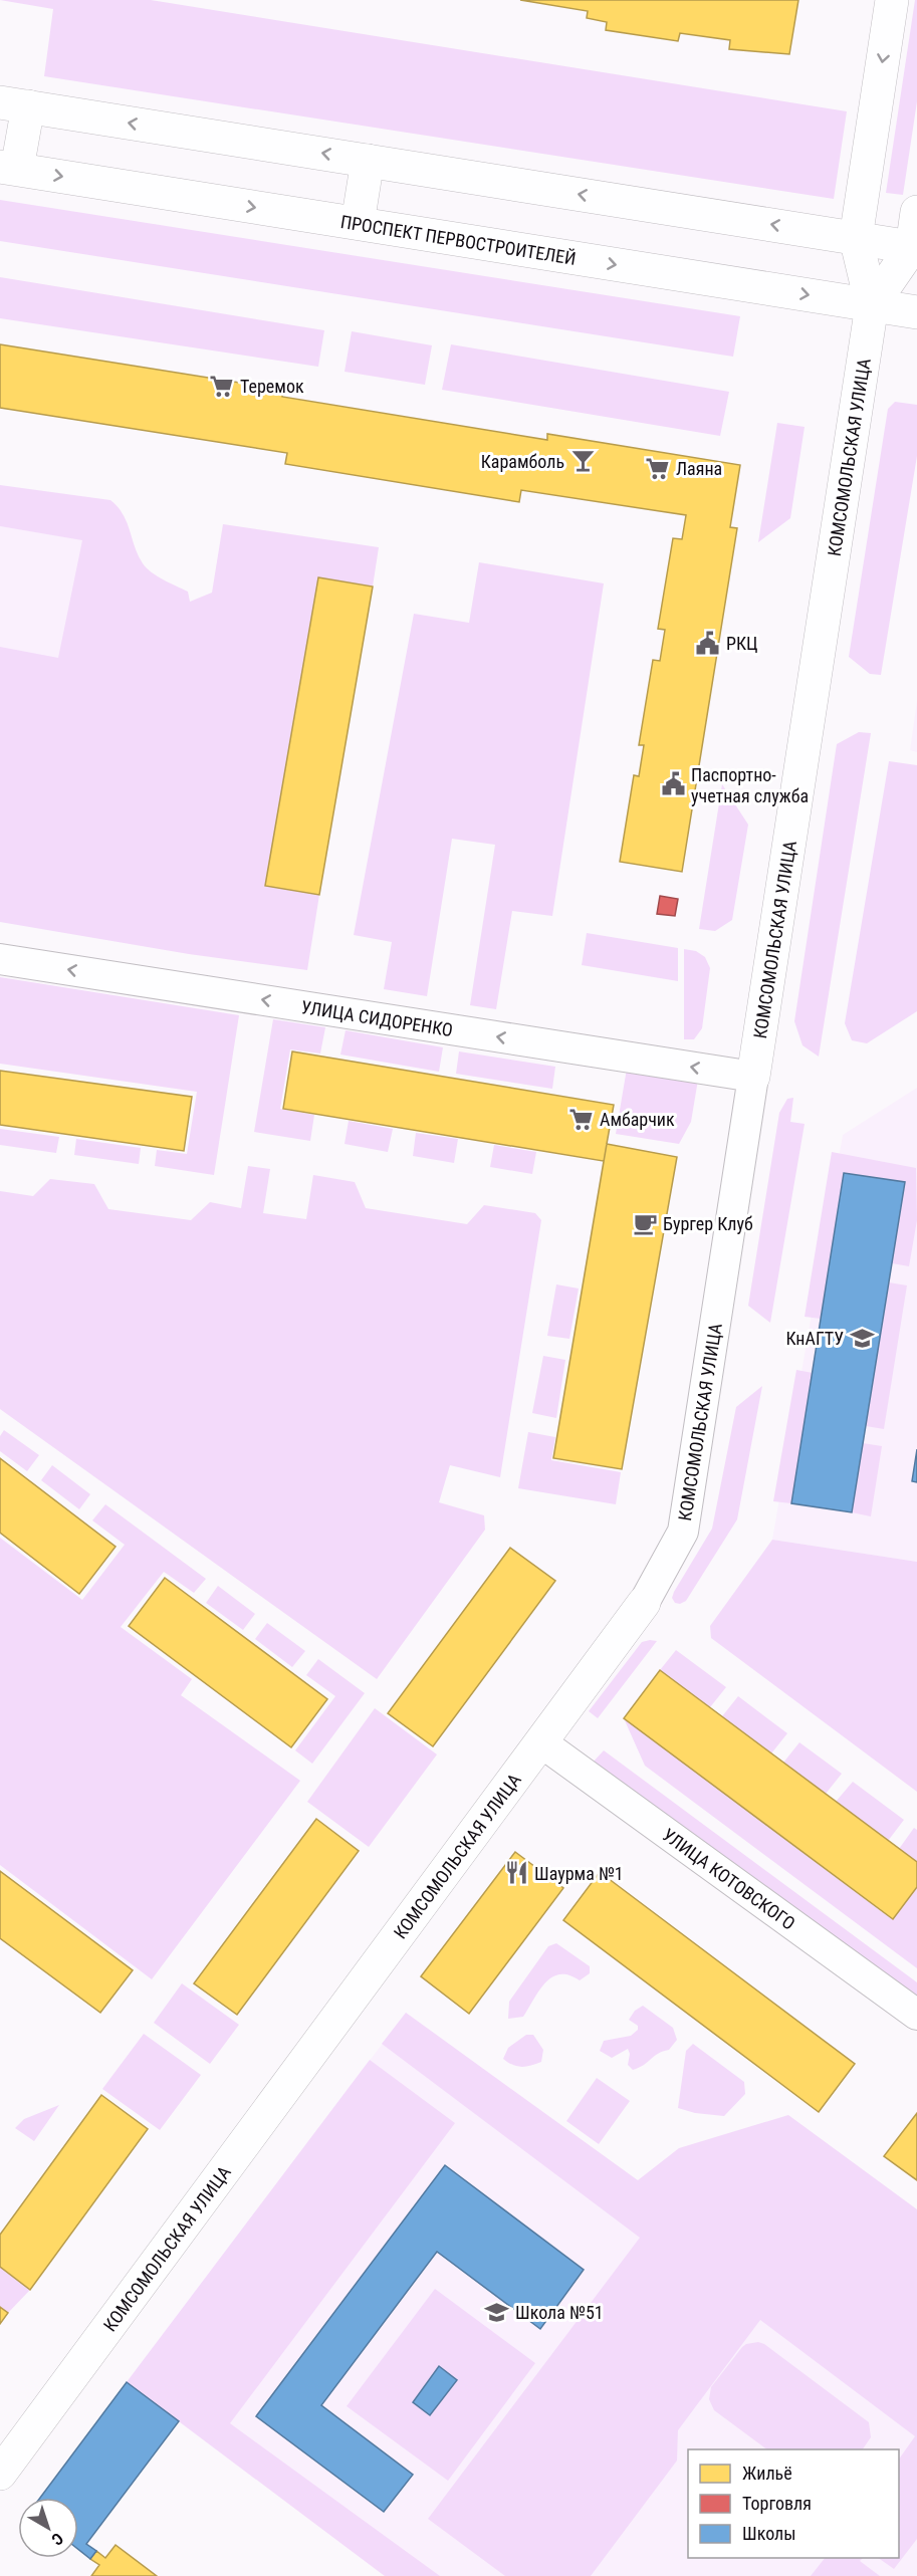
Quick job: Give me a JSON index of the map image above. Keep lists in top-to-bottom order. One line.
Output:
{"streets":{"street":["ПРОСПЕКТ ПЕРВОСТРОИТЕЛЕЙ","КОМСОМОЛЬСКАЯ УЛИЦА","УЛИЦА СИДОРЕНКО","УЛИЦА КОТОВСКОГО"]},"crossings":[["ПРОСПЕКТ ПЕРВОСТРОИТЕЛЕЙ","КОМСОМОЛЬСКАЯ УЛИЦА"],["КОМСОМОЛЬСКАЯ УЛИЦА","УЛИЦА СИДОРЕНКО"],["КОМСОМОЛЬСКАЯ УЛИЦА","УЛИЦА КОТОВСКОГО"]],"one_way":["УЛИЦА СИДОРЕНКО"],"places":{"supermarket":["Теремок","Лаяна","Амбарчик"],"bar":["Карамболь"],"public building":["РКЦ","Паспортно- учетная служба"],"cafe":["Бургер Клуб"],"school or university":["КнАГТУ","Школа №51"],"restaurant":["Шаурма №1"]},"legend":["Жильё","Торговля","Школы"],"north":"bottom right"}
